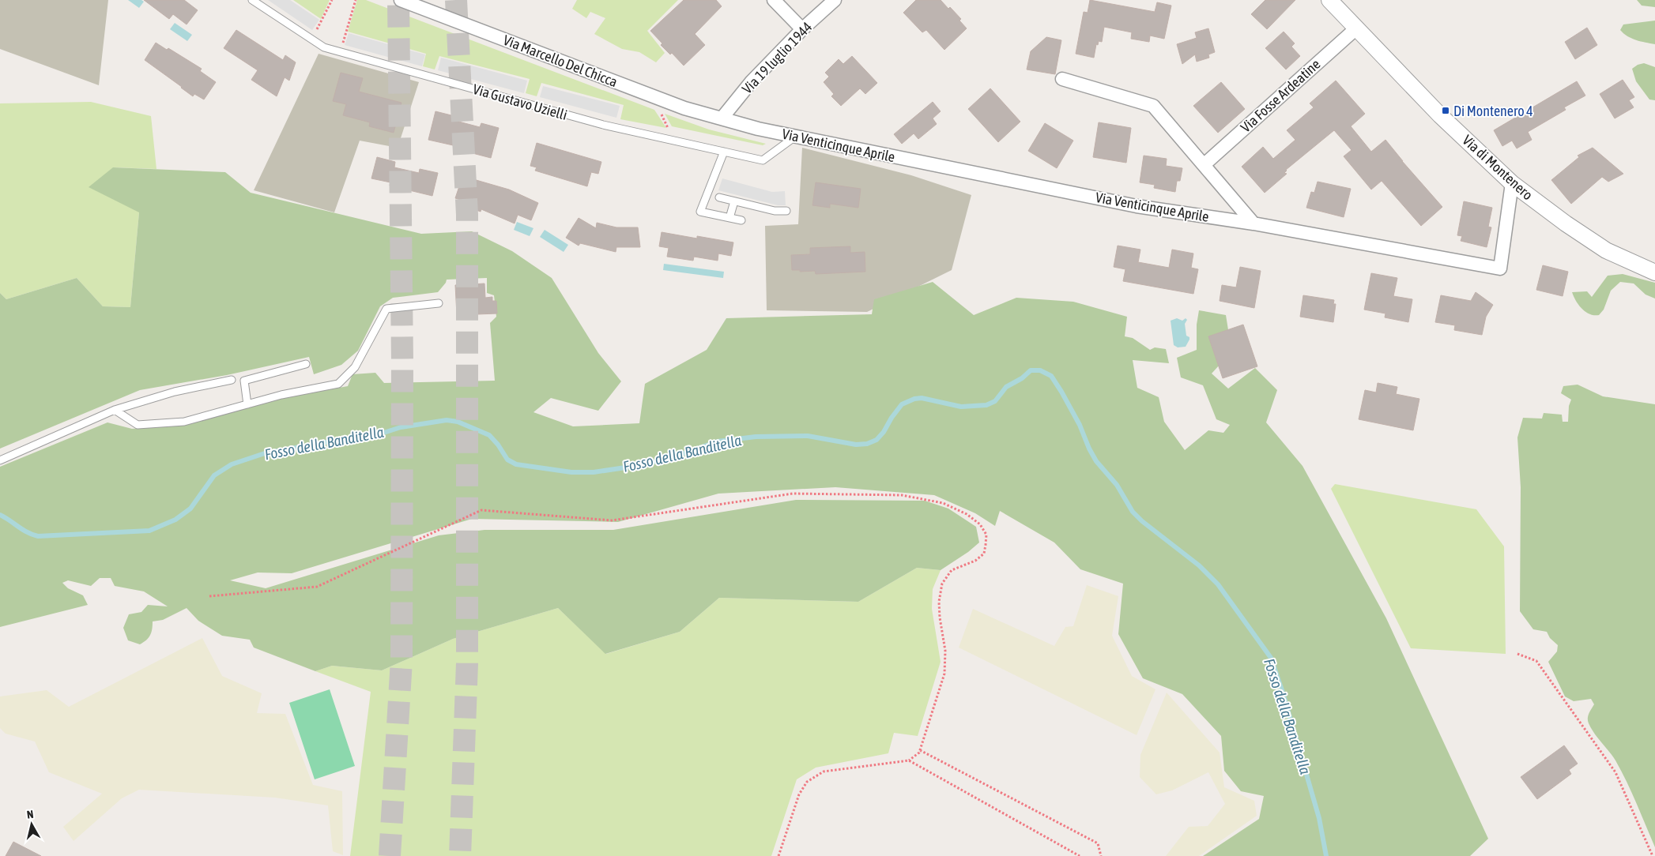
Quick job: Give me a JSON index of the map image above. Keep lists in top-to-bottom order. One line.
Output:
{"streets":{"street":["Via 19 luglio 1944","Via Marcello Del Chicca","Via Fosse Ardeatine","Via Venticinque Aprile","Via di Montenero"],"lane":["Via Gustavo Uzielli"]},"crossings":[["Via 19 luglio 1944","Via Marcello Del Chicca"],["Via 19 luglio 1944","Via Venticinque Aprile"],["Via Marcello Del Chicca","Via Venticinque Aprile"],["Via Fosse Ardeatine","Via di Montenero"],["Via Gustavo Uzielli","Via Venticinque Aprile"],["Via Venticinque Aprile","Via di Montenero"]],"water":["Fosso della Banditella"],"places":{"transit":["Di Montenero 4"]},"north":"top"}
